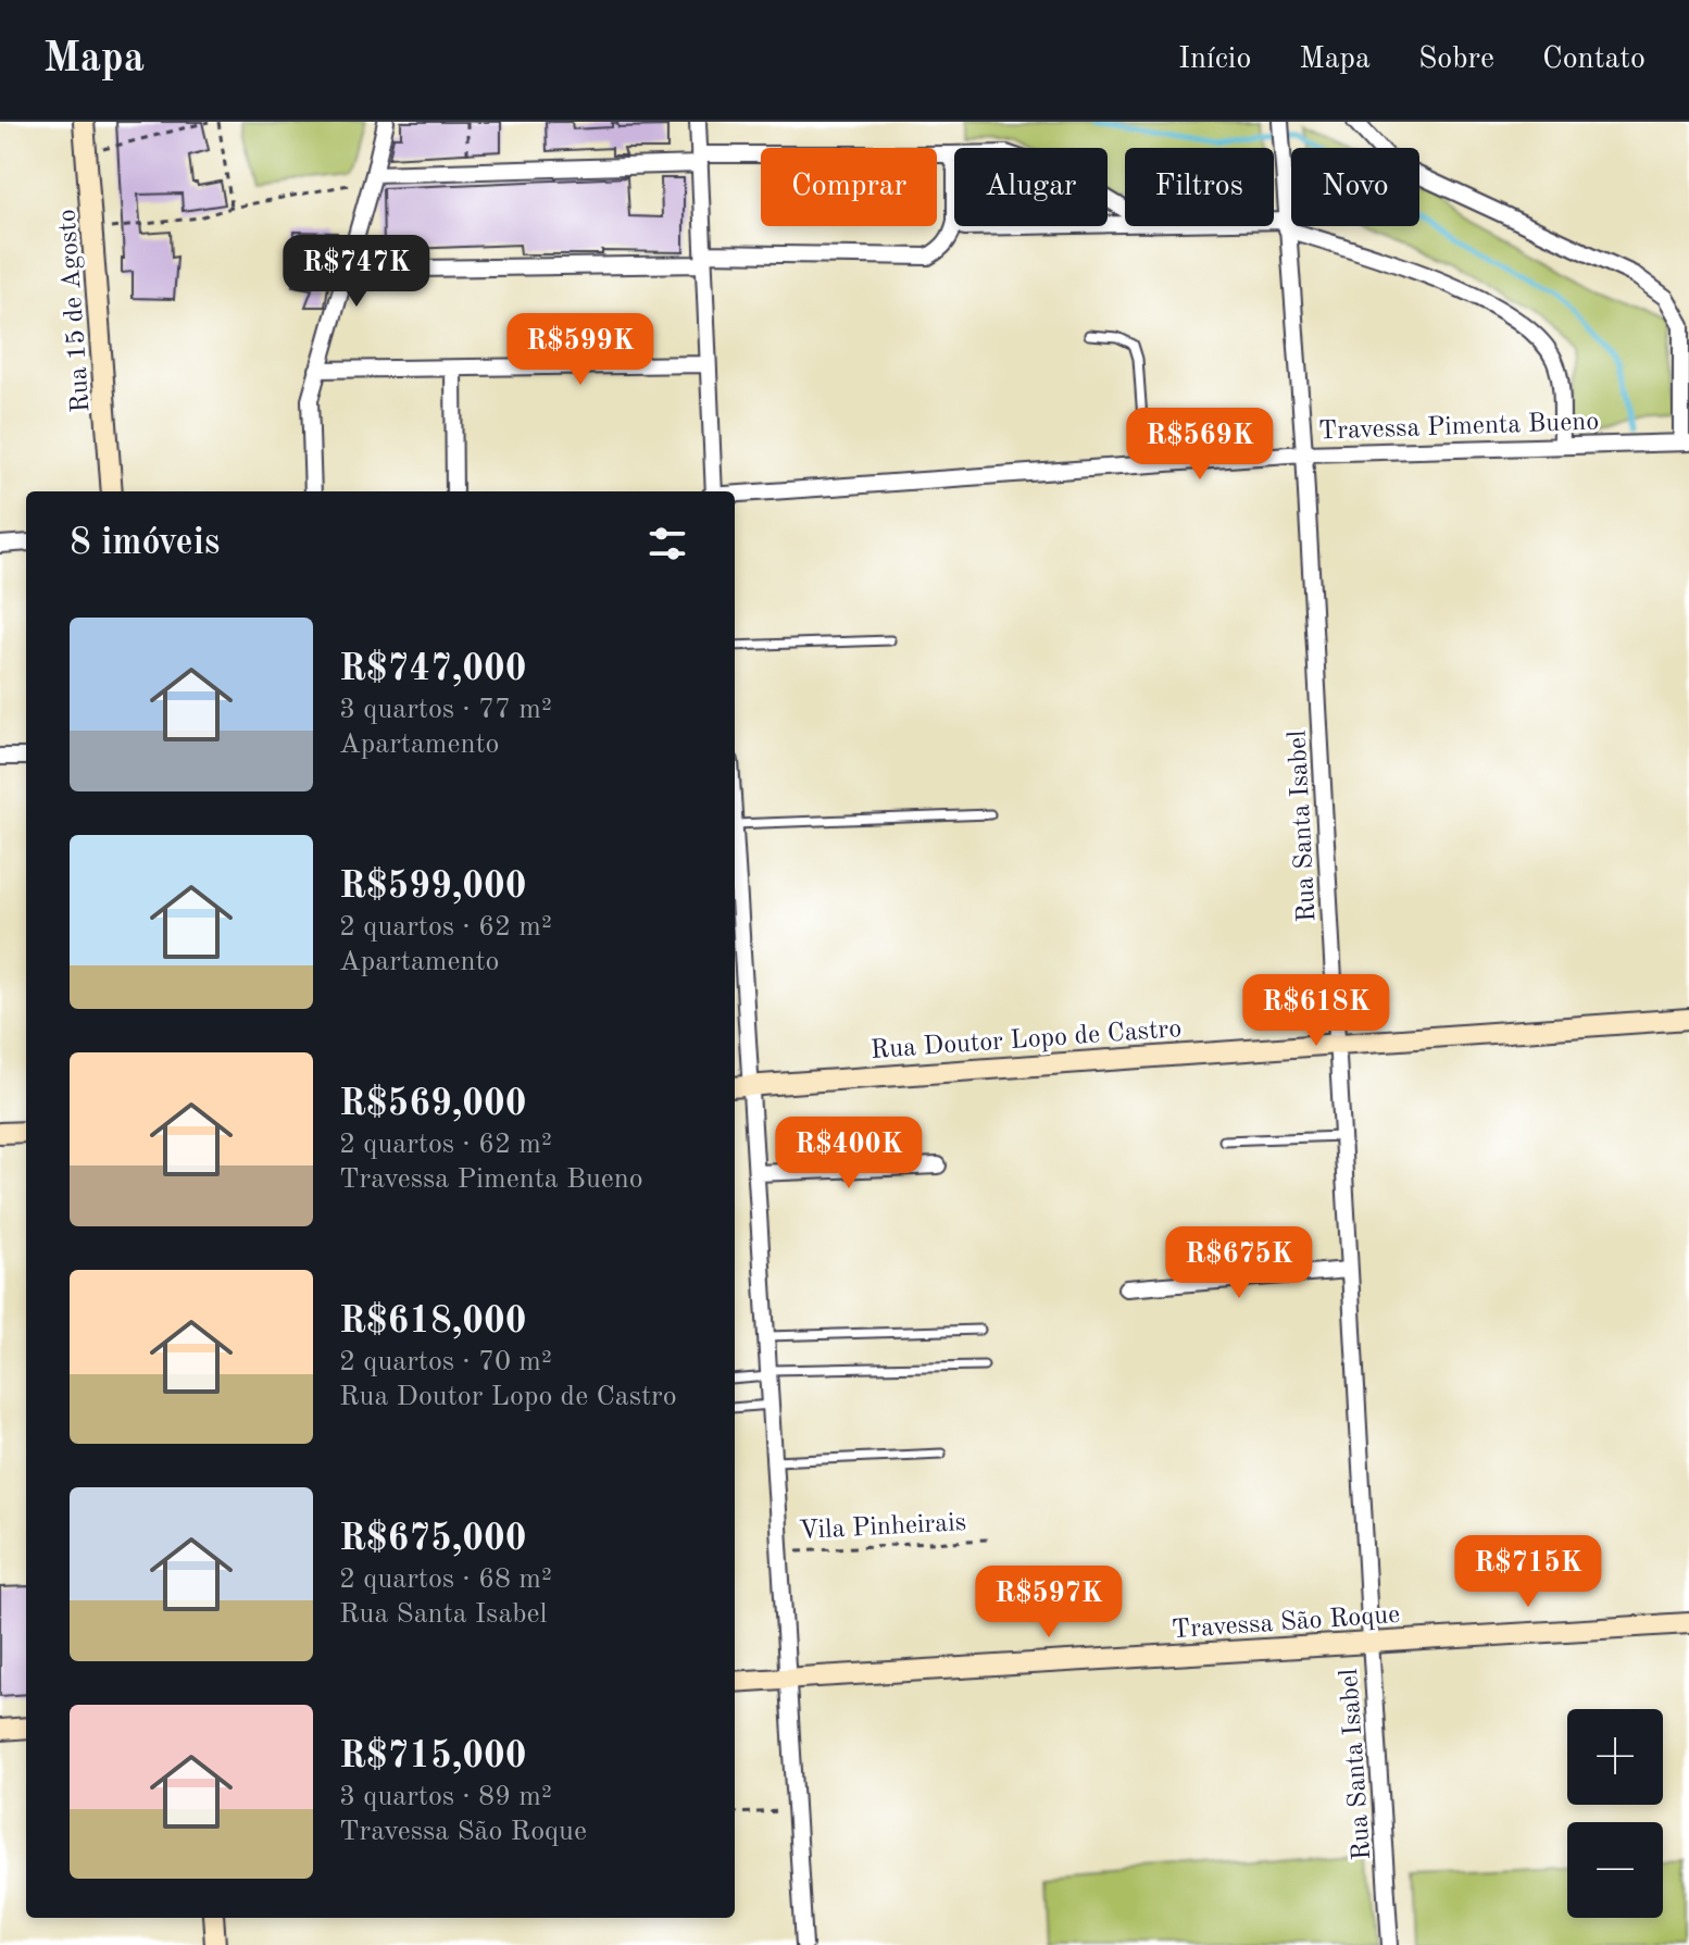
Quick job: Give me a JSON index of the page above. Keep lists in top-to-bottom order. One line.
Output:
{"streets":{"main road":["Rua 15 de Agosto","Rua Doutor Lopo de Castro","Travessa São Roque"],"street":["Travessa Pimenta Bueno","Rua Santa Isabel"],"path":["Vila Pinheirais"]},"crossings":[["Travessa Pimenta Bueno","Rua Santa Isabel"],["Rua Santa Isabel","Rua Doutor Lopo de Castro"],["Rua Santa Isabel","Travessa São Roque"]],"page":{"header":"Mapa","nav":["Início","Mapa","Sobre","Contato"],"chip":["Comprar","Alugar","Filtros","Novo"],"price":["R$747K","R$599K","R$569K","R$618K","R$400K","R$675K","R$715K","R$597K"],"heading":"8 imóveis","list":[{"name":"R$747,000","note":"3 quartos · 77 m² · Apartamento"},{"name":"R$599,000","note":"2 quartos · 62 m² · Apartamento"},{"name":"R$569,000","note":"2 quartos · 62 m² · Travessa Pimenta Bueno"},{"name":"R$618,000","note":"2 quartos · 70 m² · Rua Doutor Lopo de Castro"},{"name":"R$675,000","note":"2 quartos · 68 m² · Rua Santa Isabel"},{"name":"R$715,000","note":"3 quartos · 89 m² · Travessa São Roque"}],"map_buttons":["+","−"]}}
